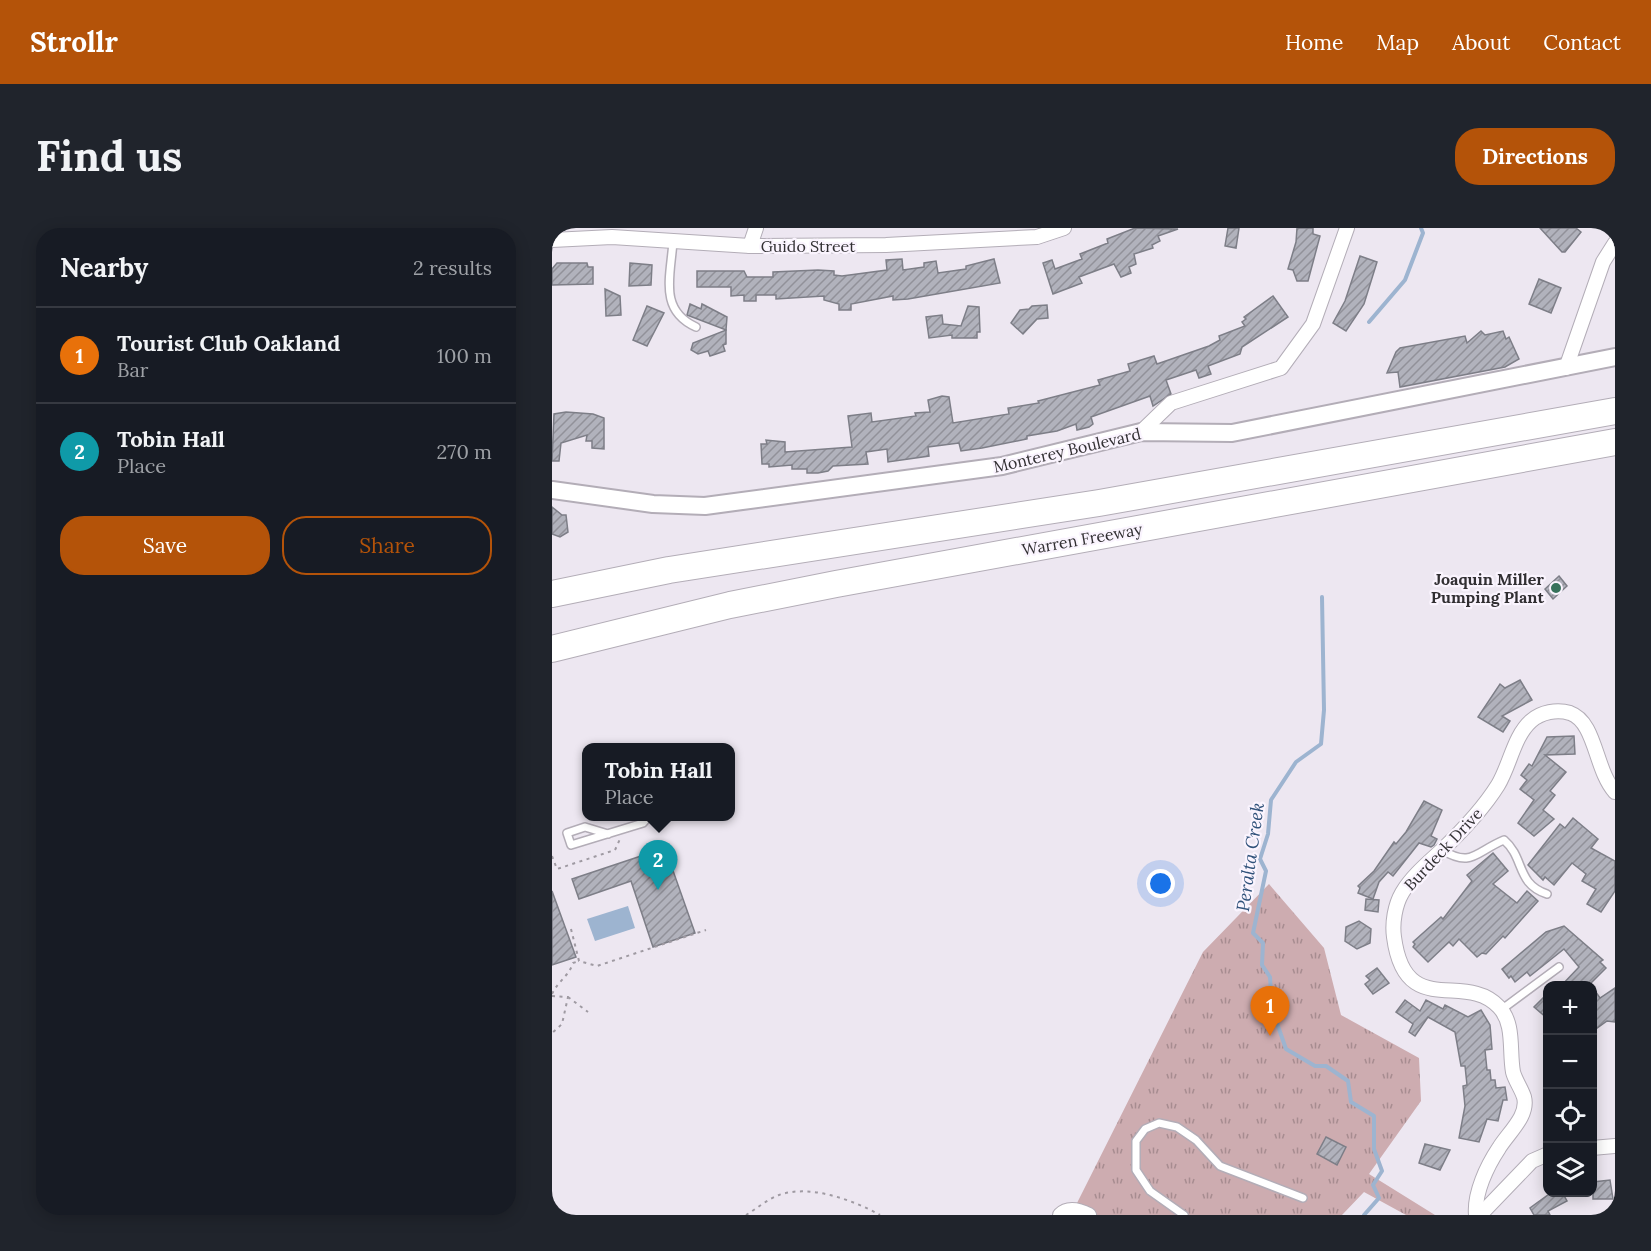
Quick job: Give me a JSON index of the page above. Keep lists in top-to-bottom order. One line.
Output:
{"streets":{"highway":["Warren Freeway"],"street":["Guido Street","Monterey Boulevard","Burdeck Drive"]},"water":["Peralta Creek"],"places":["Joaquin Miller Pumping Plant"],"page":{"header":"Strollr","nav":["Home","Map","About","Contact"],"buttons":["Directions",["Save","Share"]],"title":"Find us","heading":["Nearby","2 results"],"list":[{"mark":"1","name":"Tourist Club Oakland","note":"Bar","value":"100 m"},{"mark":"2","name":"Tobin Hall","note":"Place","value":"270 m"}],"popup":["Tobin Hall","Place"],"pins":["2","1"],"map_buttons":["+","−"]}}
